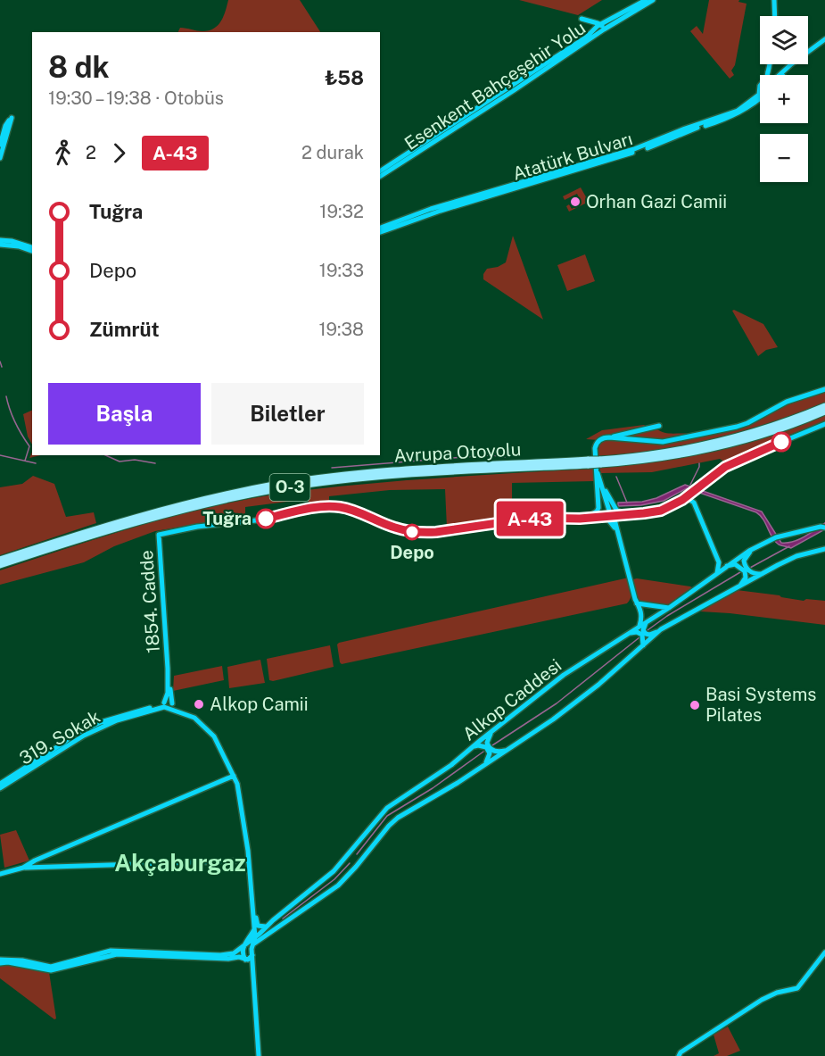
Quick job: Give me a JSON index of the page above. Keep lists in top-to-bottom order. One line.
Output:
{"streets":{"highway":["Avrupa Otoyolu","O-3"],"main road":["Esenkent Bahçeşehir Yolu","Atatürk Bulvarı","1854. Cadde","Alkop Caddesi","319. Sokak"]},"crossings":[["1854. Cadde","319. Sokak"]],"districts":["Akçaburgaz"],"places":["Orhan Gazi Camii","Tuğra","Depo","Alkop Camii","Basi Systems Pilates"],"lines":["bus line A-43"],"page":{"on_map":"A-43","map_buttons":["+","−"],"heading":["8 dk","19:30 – 19:38 · Otobüs","₺58"],"legs":["2","A-43","2 durak"],"list":[{"name":"Tuğra","value":"19:32"},{"name":"Depo","value":"19:33"},{"name":"Zümrüt","value":"19:38"}],"buttons":["Başla","Biletler"]}}
